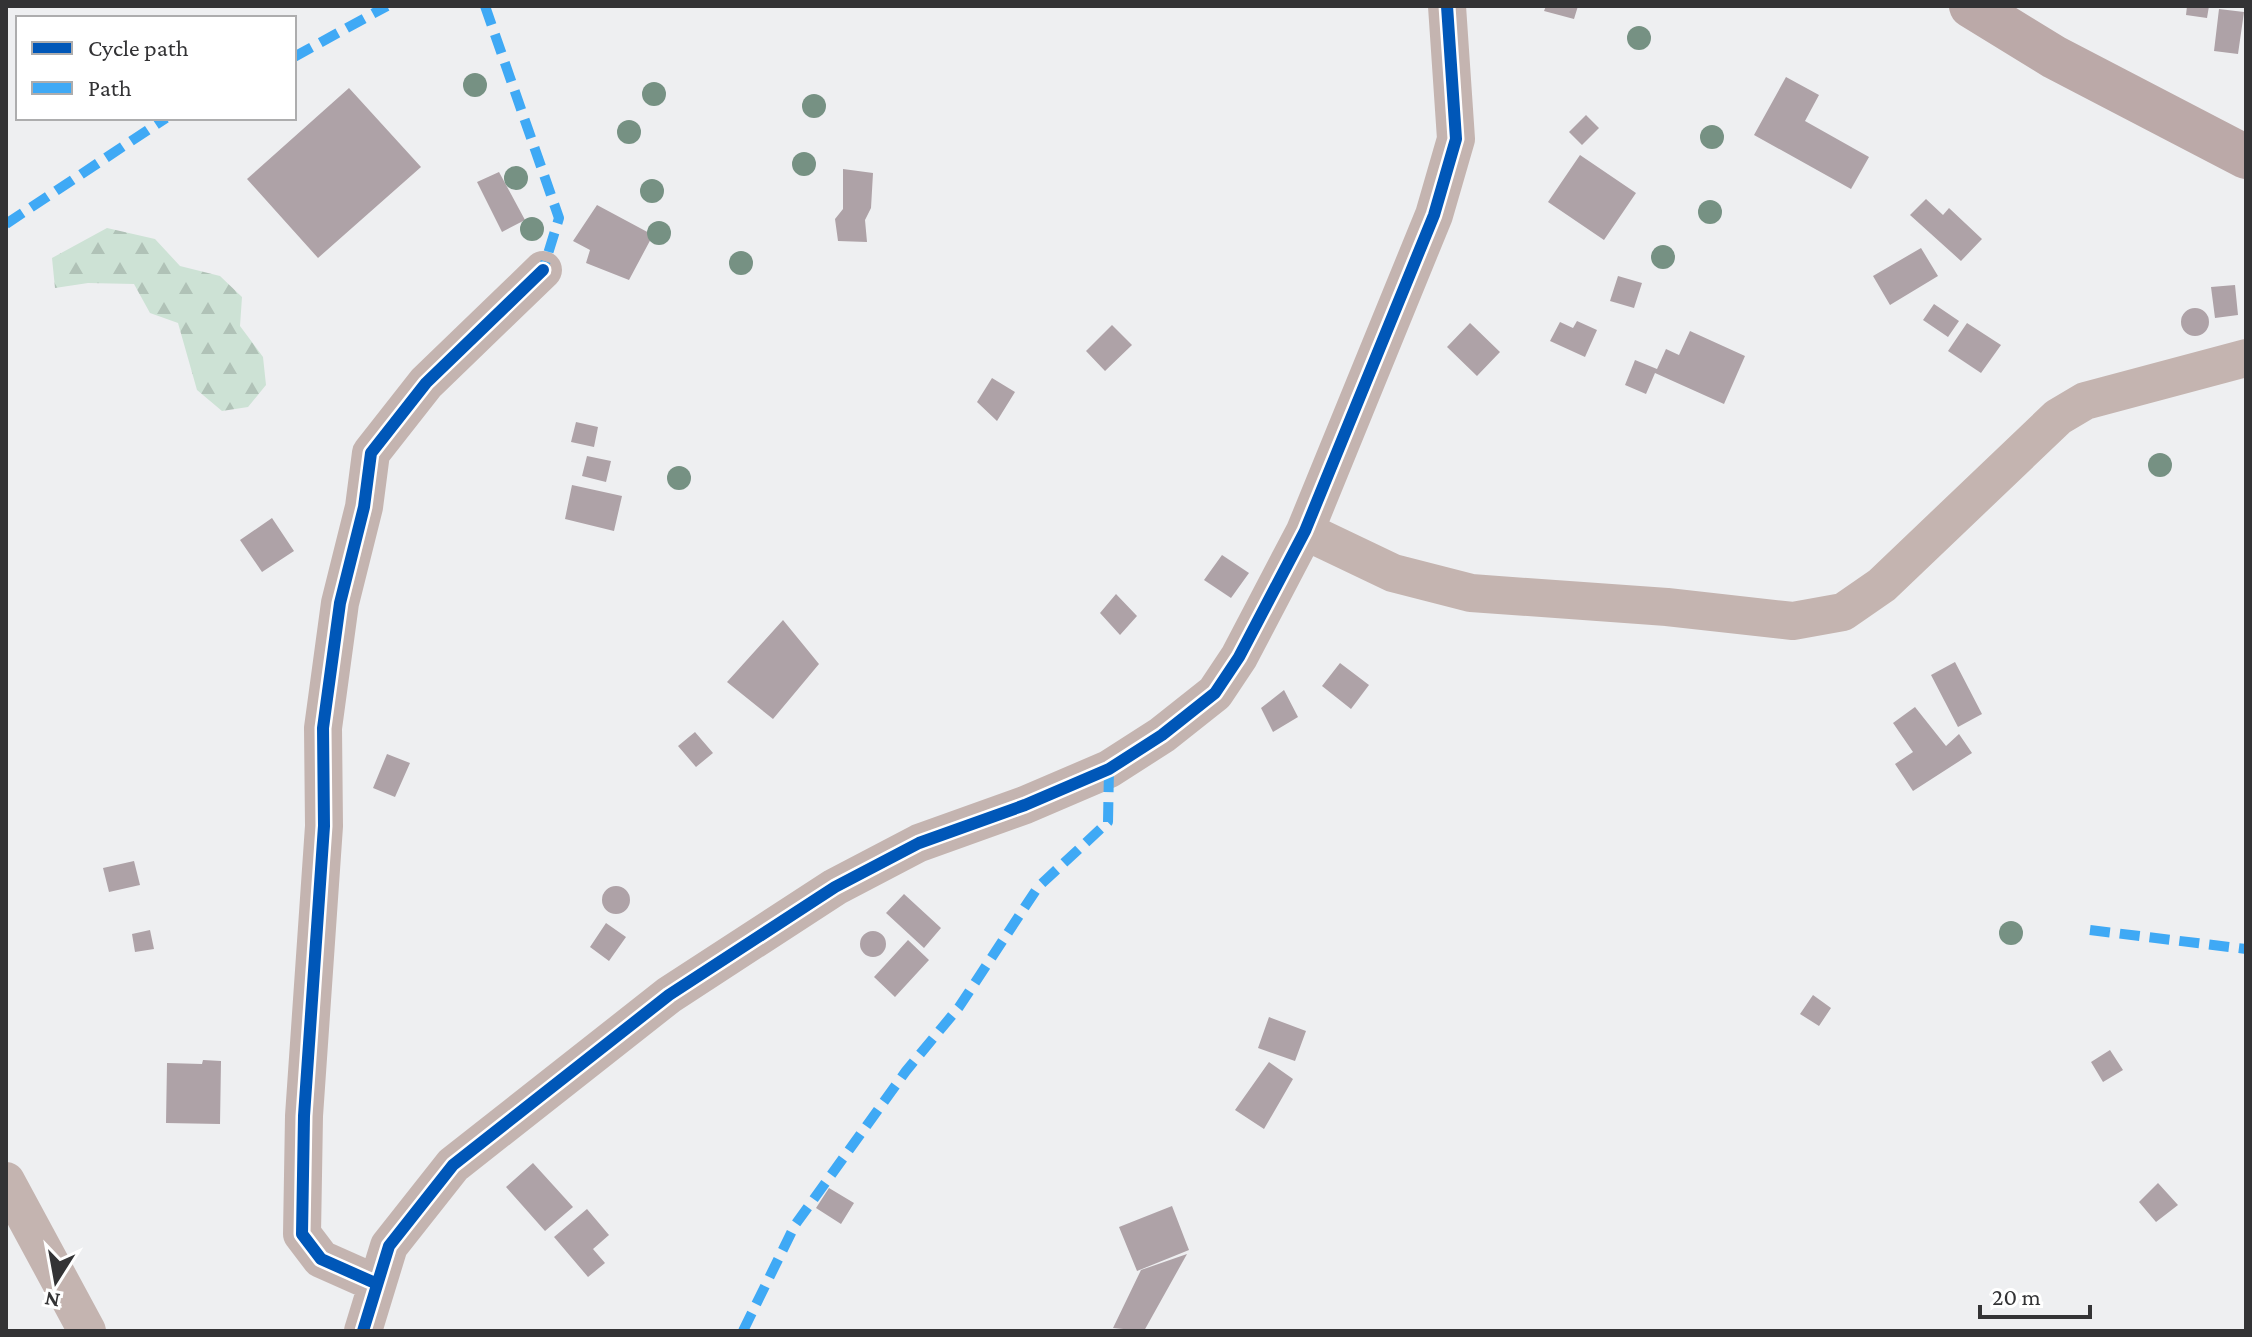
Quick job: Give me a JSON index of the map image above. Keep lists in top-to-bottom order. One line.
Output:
{"legend":["Cycle path","Path"],"scale_bar":"20 m","north":"bottom"}
